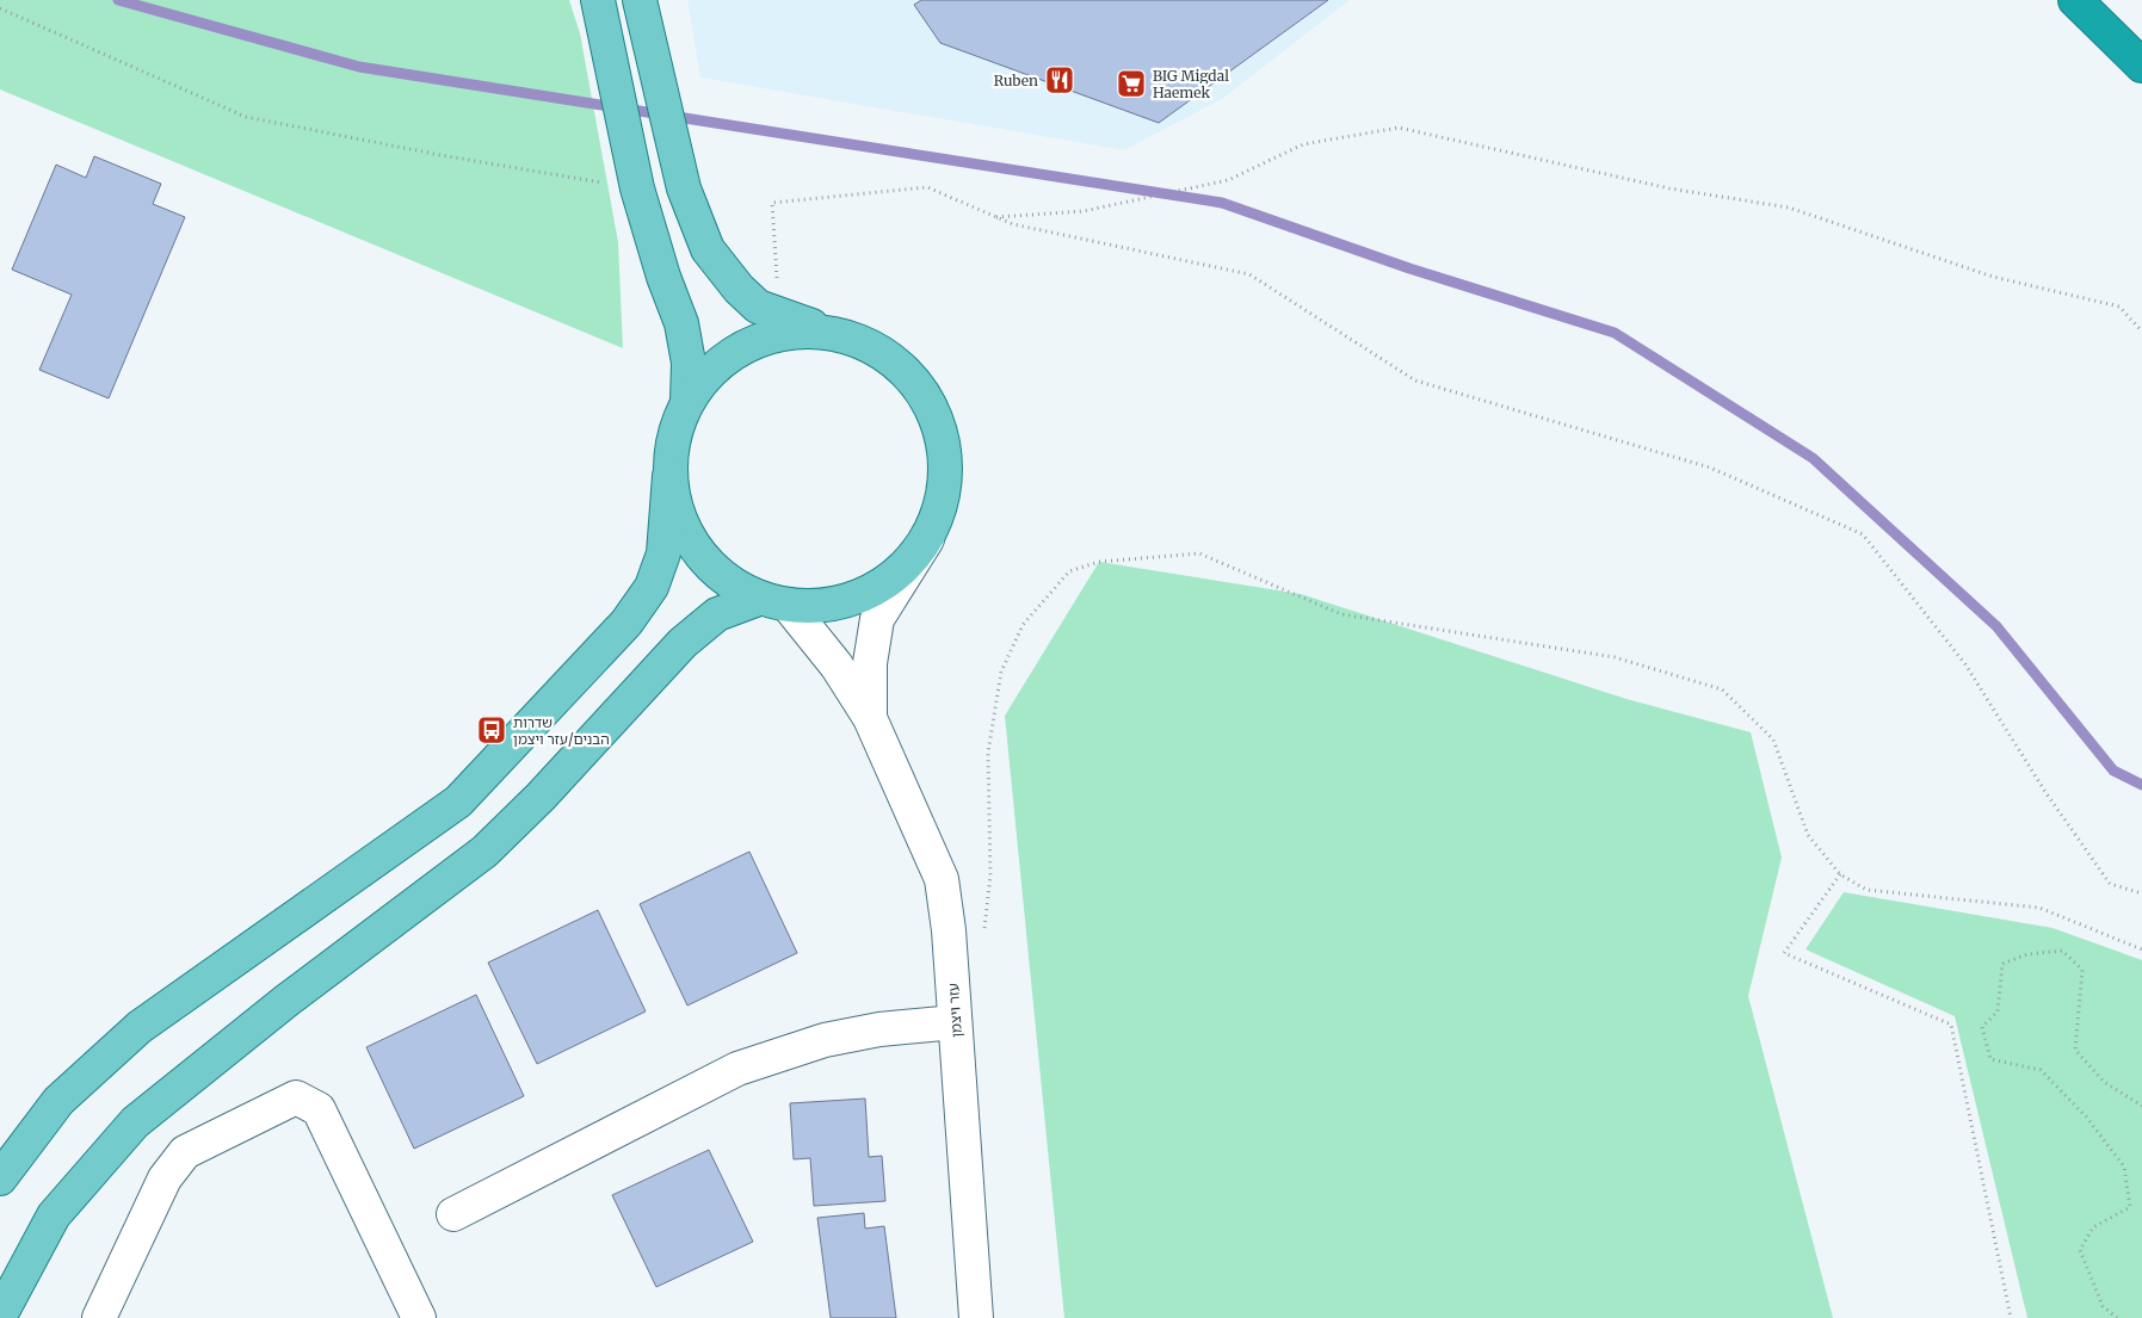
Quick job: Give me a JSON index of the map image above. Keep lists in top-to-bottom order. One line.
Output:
{"streets":{"street":["עזר ויצמן"]},"places":{"restaurant":["Ruben"],"supermarket":["BIG Migdal Haemek"],"bus stop":["שדרות הבנים/עזר ויצמן"]}}
